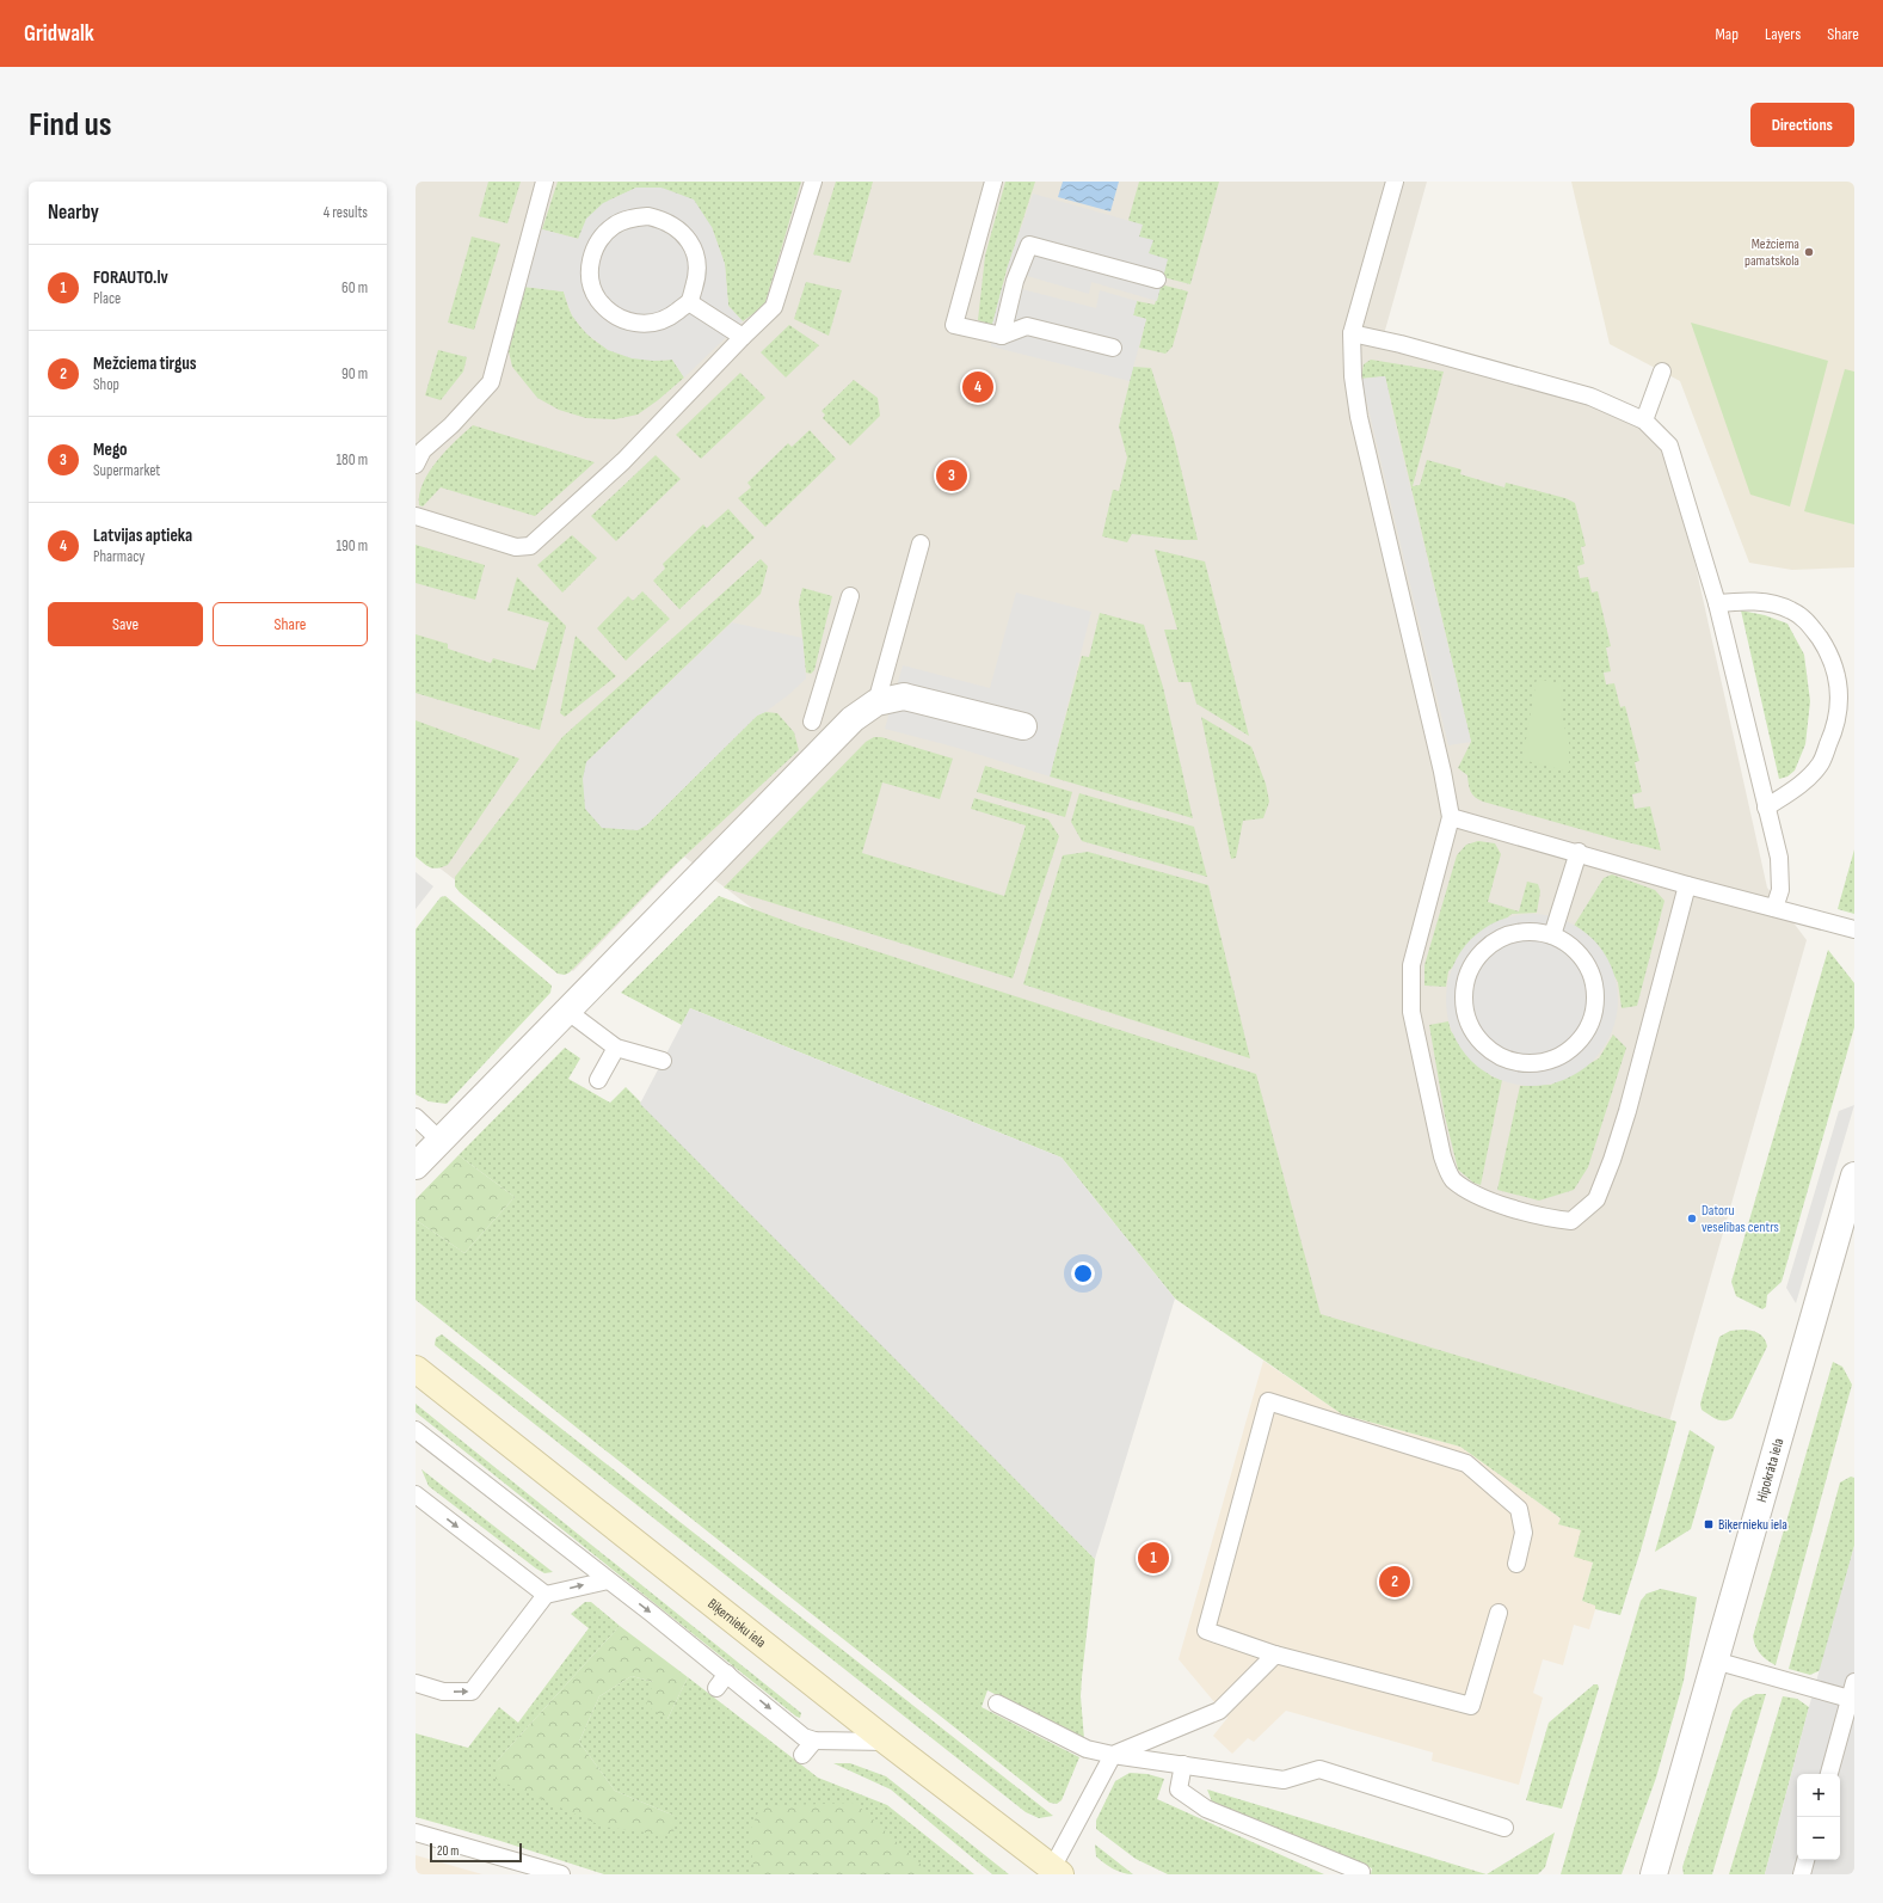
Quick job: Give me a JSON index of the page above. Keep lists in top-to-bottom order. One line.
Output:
{"streets":{"main road":["Biķernieku iela"],"street":["Hipokrāta iela"]},"places":{"other":["Mežciema pamatskola","Datoru veselības centrs"],"transit":["Biķernieku iela"]},"scale_bar":"20 m","page":{"header":"Gridwalk","nav":["Map","Layers","Share"],"buttons":["Directions",["Save","Share"]],"title":"Find us","heading":["Nearby","4 results"],"list":[{"mark":"1","name":"FORAUTO.lv","note":"Place","value":"60 m"},{"mark":"2","name":"Mežciema tirgus","note":"Shop","value":"90 m"},{"mark":"3","name":"Mego","note":"Supermarket","value":"180 m"},{"mark":"4","name":"Latvijas aptieka","note":"Pharmacy","value":"190 m"}],"pins":["4","3","1","2"],"map_buttons":["+","−"],"scale":"20 m"}}
